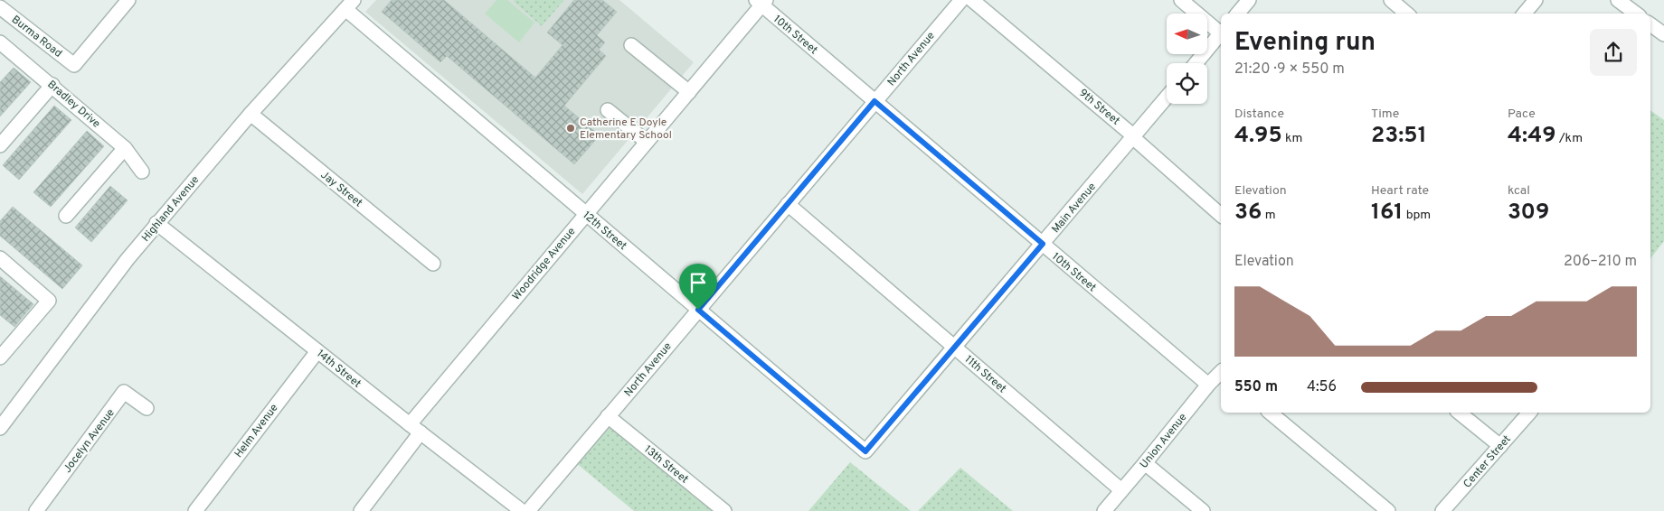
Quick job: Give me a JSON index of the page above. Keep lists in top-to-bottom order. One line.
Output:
{"streets":{"street":["10th Street","Burma Road","North Avenue","Bradley Drive","9th Street","Jay Street","Main Avenue","Highland Avenue","12th Street","Woodridge Avenue","14th Street","11th Street","Helm Avenue","Jocelyn Avenue","Union Avenue","Center Street","13th Street"]},"crossings":[["10th Street","North Avenue"],["10th Street","Main Avenue"],["10th Street","Woodridge Avenue"],["10th Street","Union Avenue"],["North Avenue","12th Street"],["North Avenue","11th Street"],["North Avenue","13th Street"],["9th Street","Main Avenue"],["Jay Street","Highland Avenue"],["Main Avenue","12th Street"],["Main Avenue","11th Street"],["Highland Avenue","12th Street"],["Highland Avenue","14th Street"],["12th Street","Woodridge Avenue"],["Woodridge Avenue","14th Street"],["14th Street","Helm Avenue"],["11th Street","Union Avenue"]],"places":["Catherine E Doyle Elementary School"],"north":"left","page":{"heading":["Evening run","21:20 · 9 × 550 m"],"stats":[["Distance","4.95 km"],["Time","23:51"],["Pace","4:49 /km"],["Elevation","36 m"],["Heart rate","161 bpm"],["kcal","309"]],"chart":["Elevation","206–210 m"],"list":[{"name":"550 m","note":"4:56"}]}}
